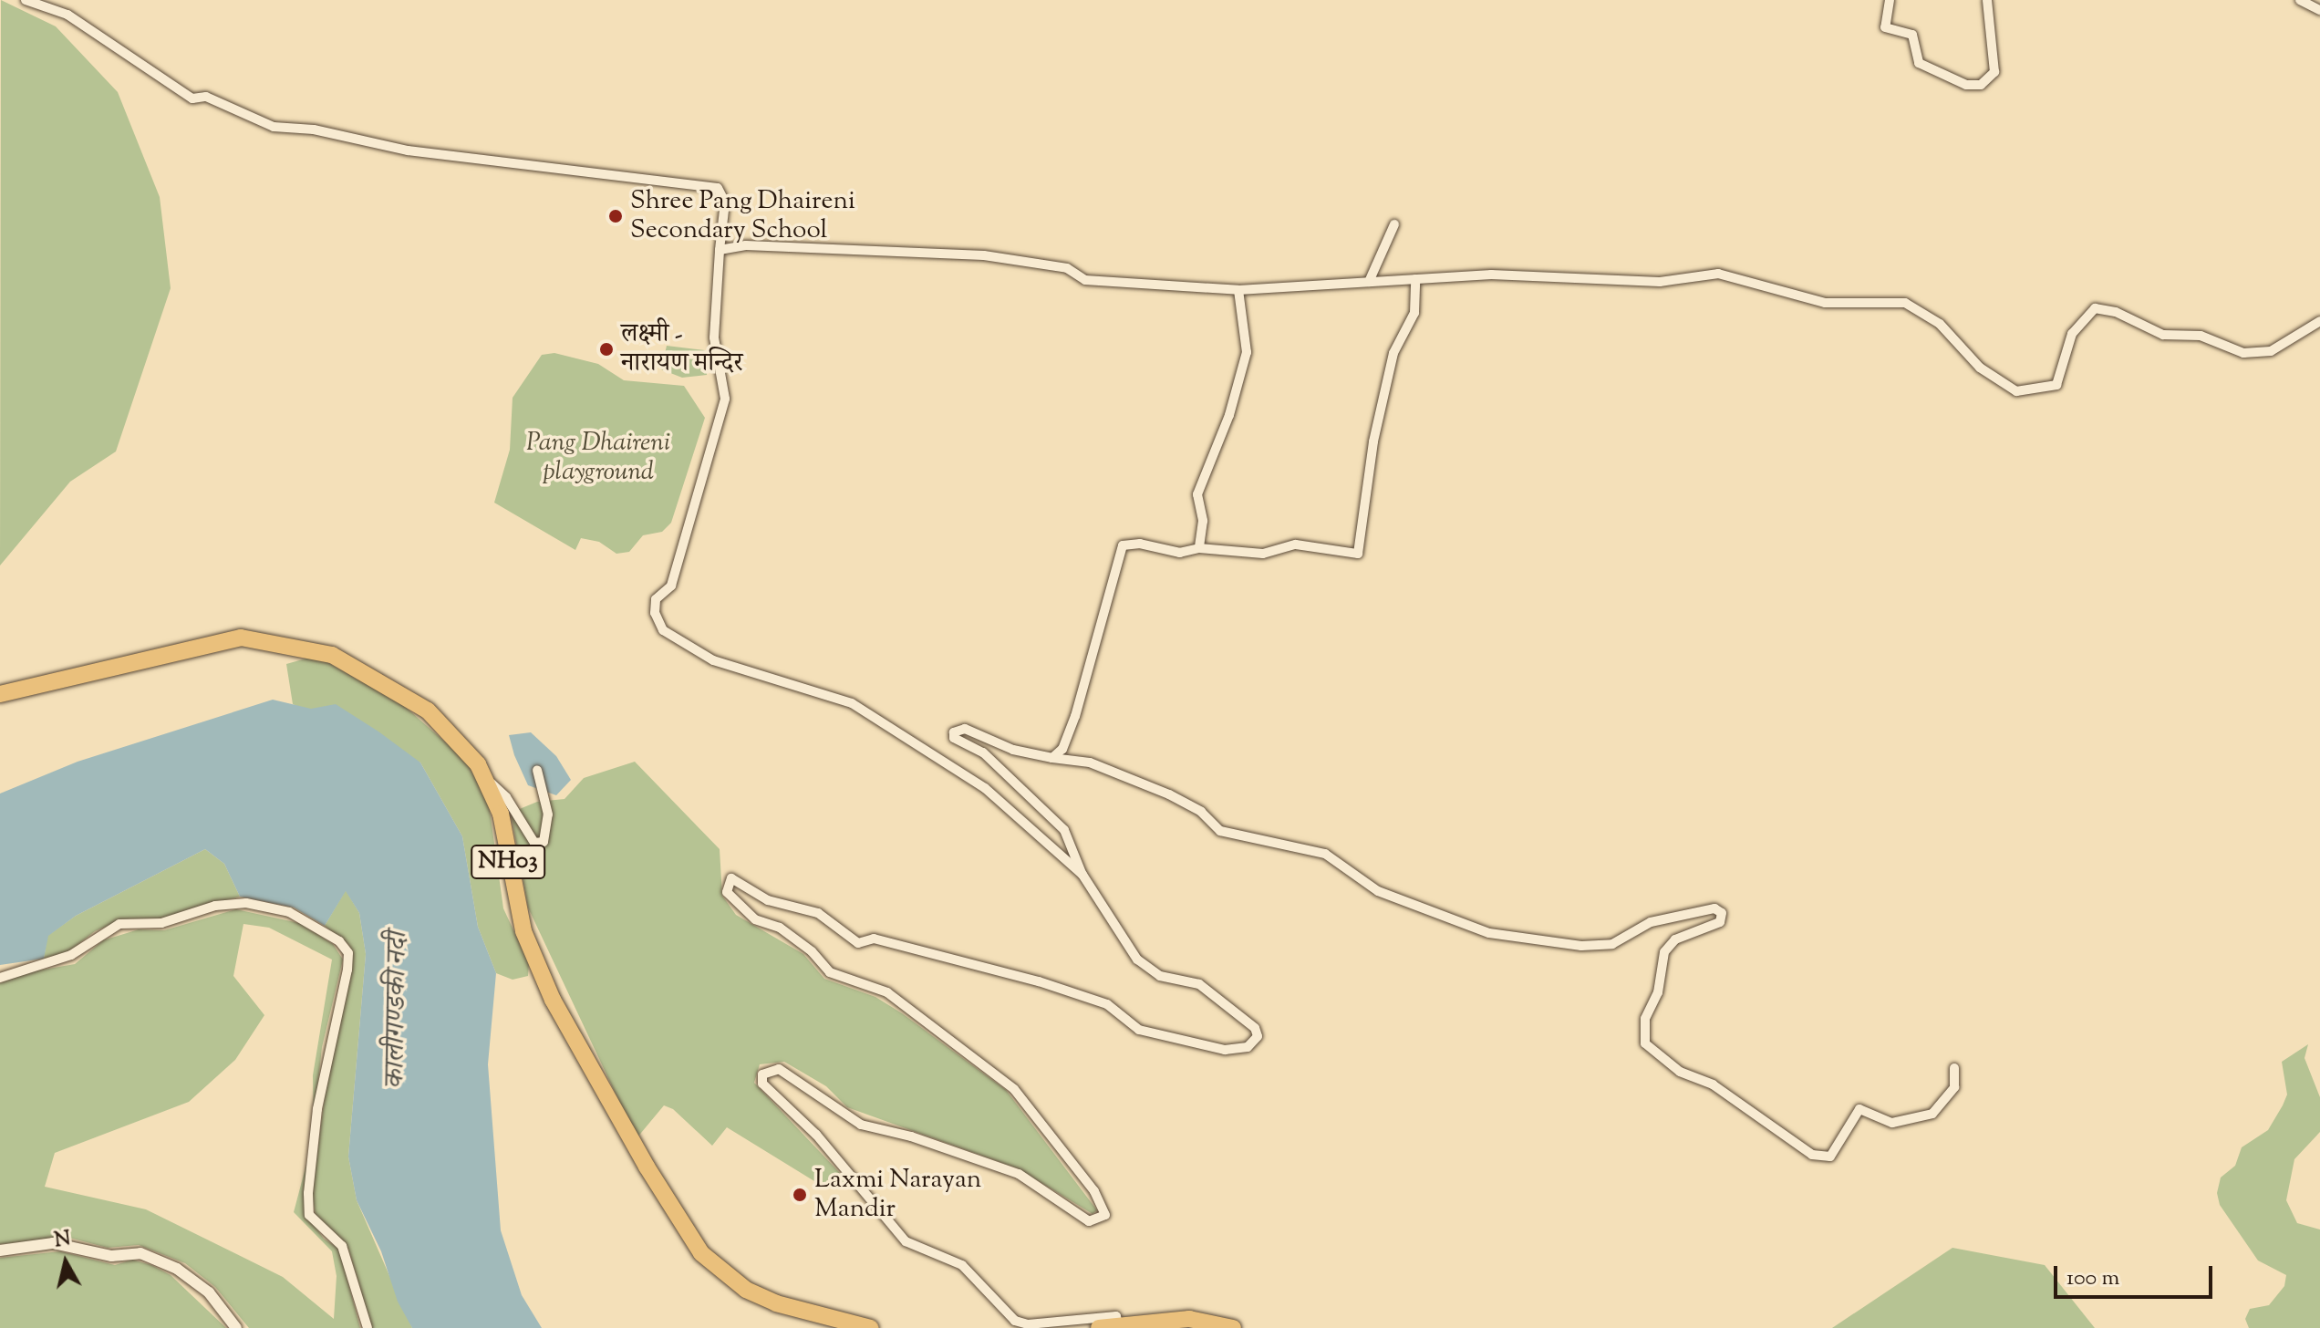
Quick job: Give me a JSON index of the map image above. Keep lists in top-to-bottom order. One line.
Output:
{"streets":{"highway":["NH03"]},"water":["कालीगण्डकी नदी"],"parks":["Pang Dhaireni playground"],"places":["Shree Pang Dhaireni Secondary School","लक्ष्मी - नारायण मन्दिर","Laxmi Narayan Mandir"],"scale_bar":"100 m","north":"top"}
